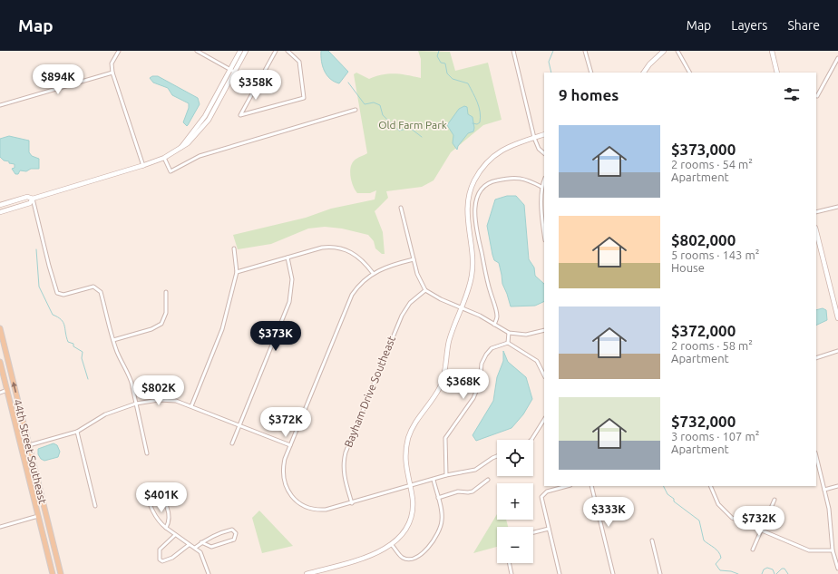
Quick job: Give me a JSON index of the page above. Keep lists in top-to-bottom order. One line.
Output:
{"streets":{"main road":["44th Street Southeast"],"street":["Bayham Drive Southeast"]},"parks":["Old Farm Park"],"page":{"header":"Map","nav":["Map","Layers","Share"],"price":["$894K","$358K","$373K","$368K","$802K","$372K","$401K","$333K","$732K"],"heading":"9 homes","list":[{"name":"$373,000","note":"2 rooms · 54 m² · Apartment"},{"name":"$802,000","note":"5 rooms · 143 m² · House"},{"name":"$372,000","note":"2 rooms · 58 m² · Apartment"},{"name":"$732,000","note":"3 rooms · 107 m² · Apartment"}],"map_buttons":["+","−"]}}
